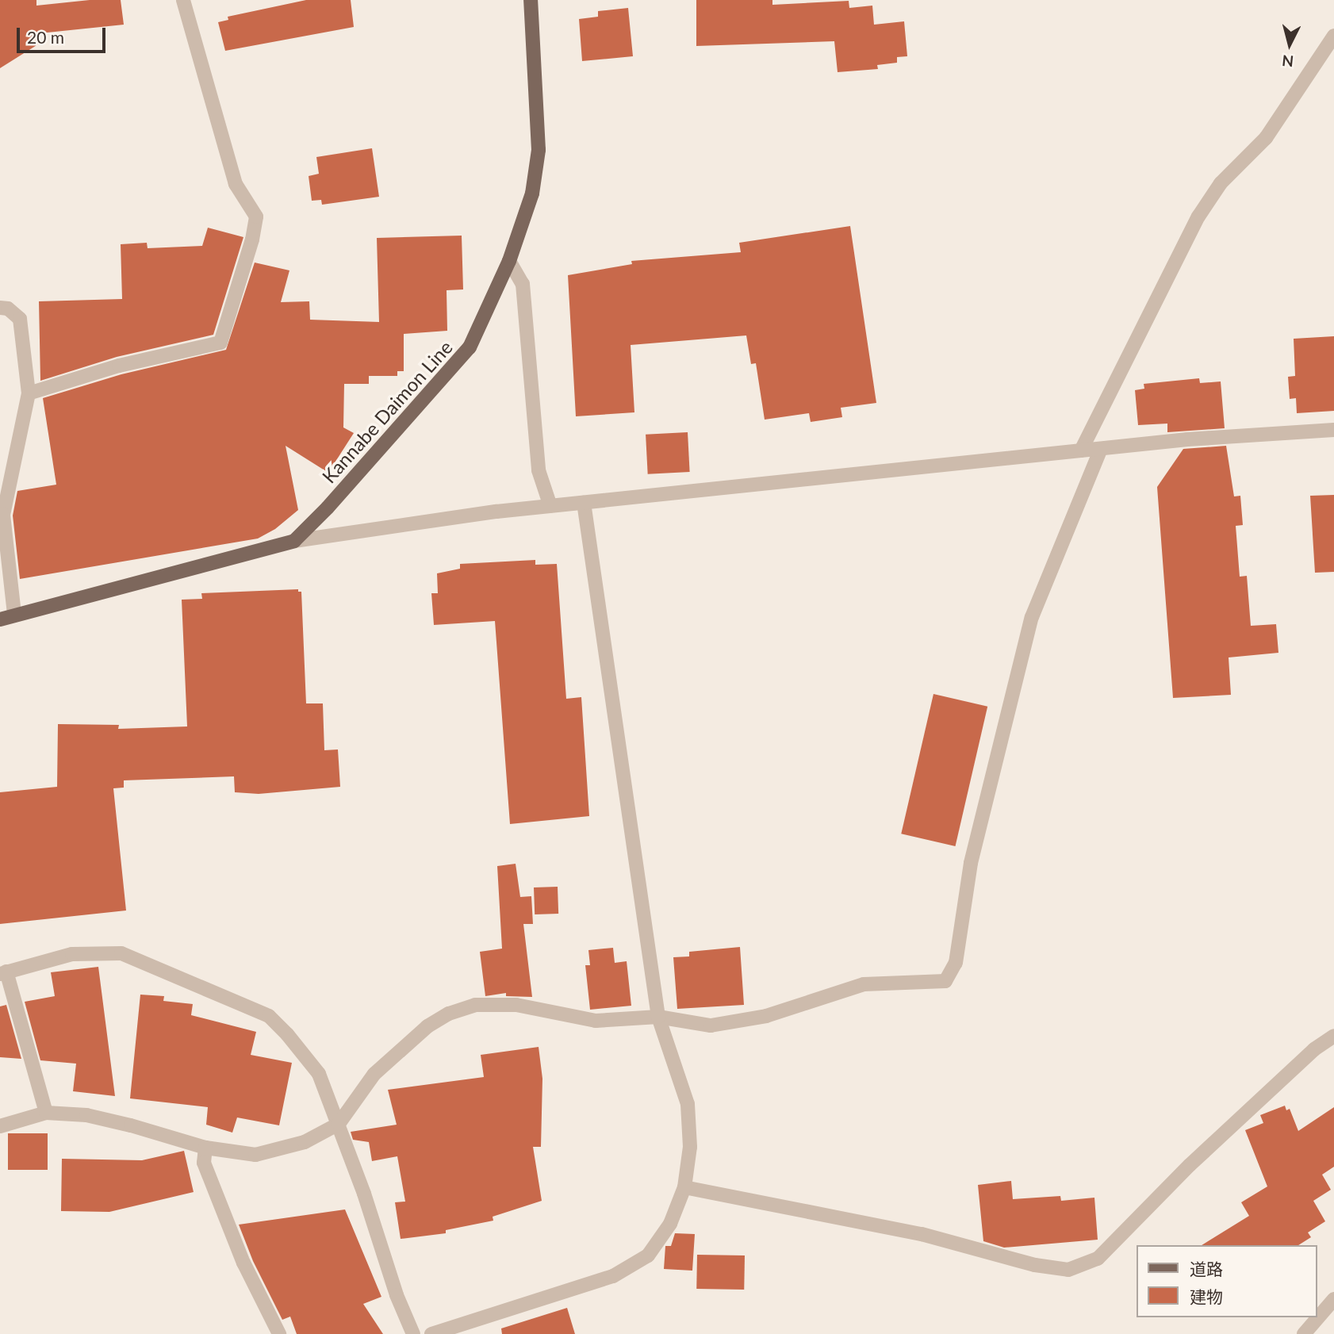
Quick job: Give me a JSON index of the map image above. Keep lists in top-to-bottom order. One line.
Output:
{"streets":{"main road":["Kannabe Daimon Line"]},"legend":["道路","建物"],"scale_bar":"20 m","north":"bottom"}
